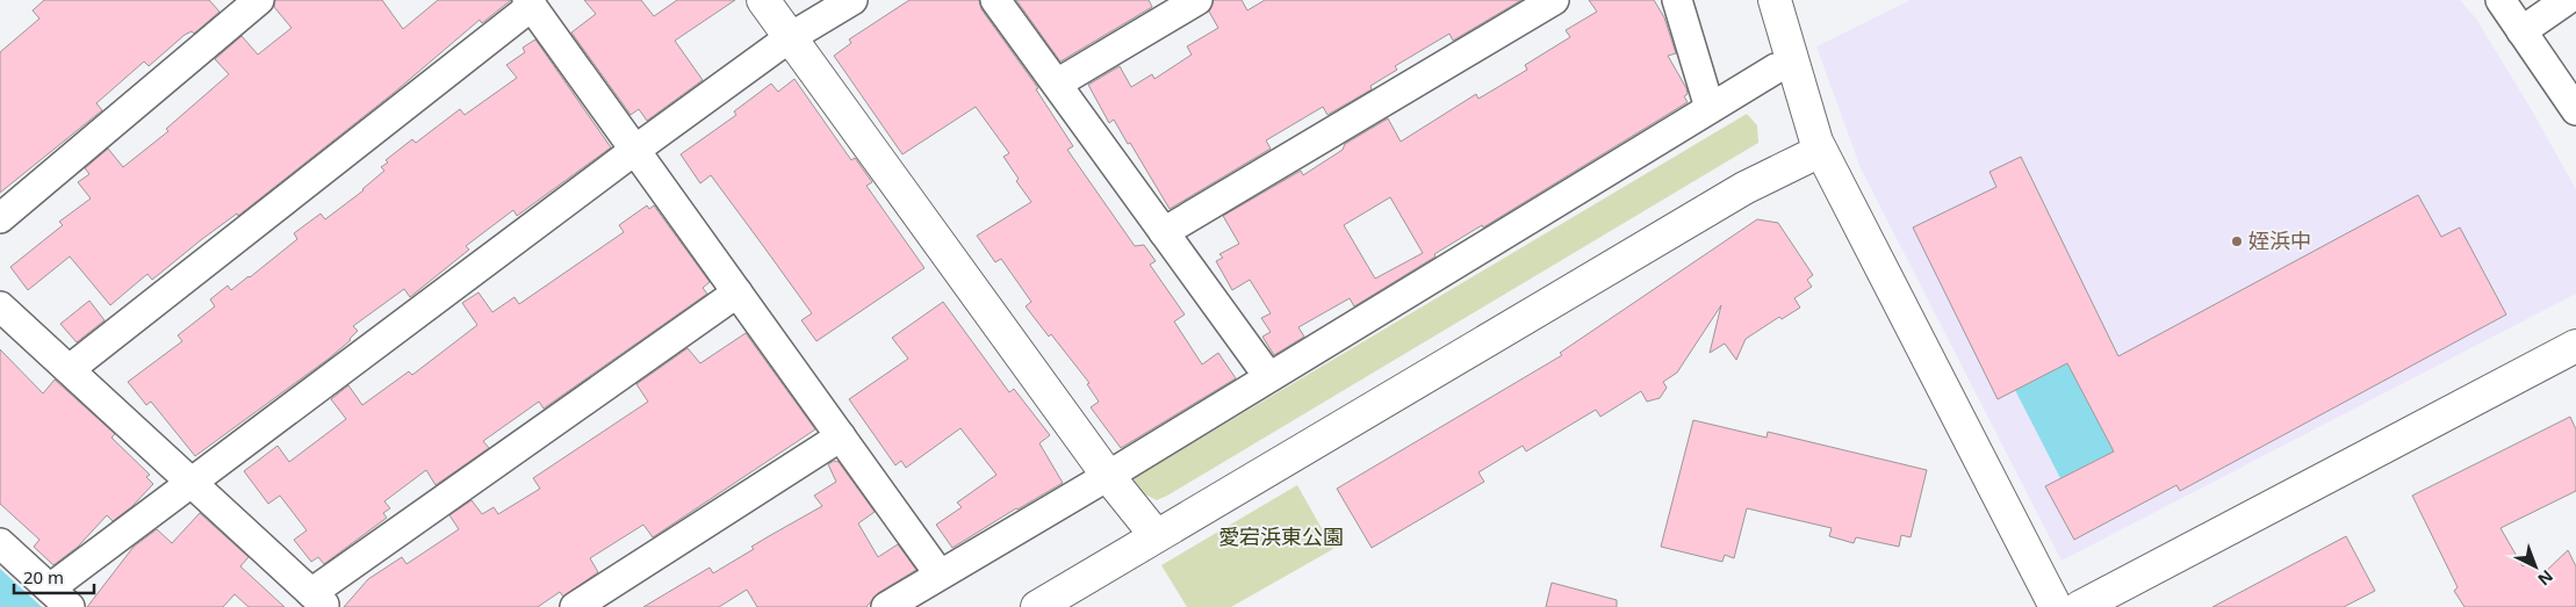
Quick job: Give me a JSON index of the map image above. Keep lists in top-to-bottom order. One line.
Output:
{"parks":["愛宕浜東公園"],"places":["姪浜中"],"scale_bar":"20 m","north":"bottom right"}
